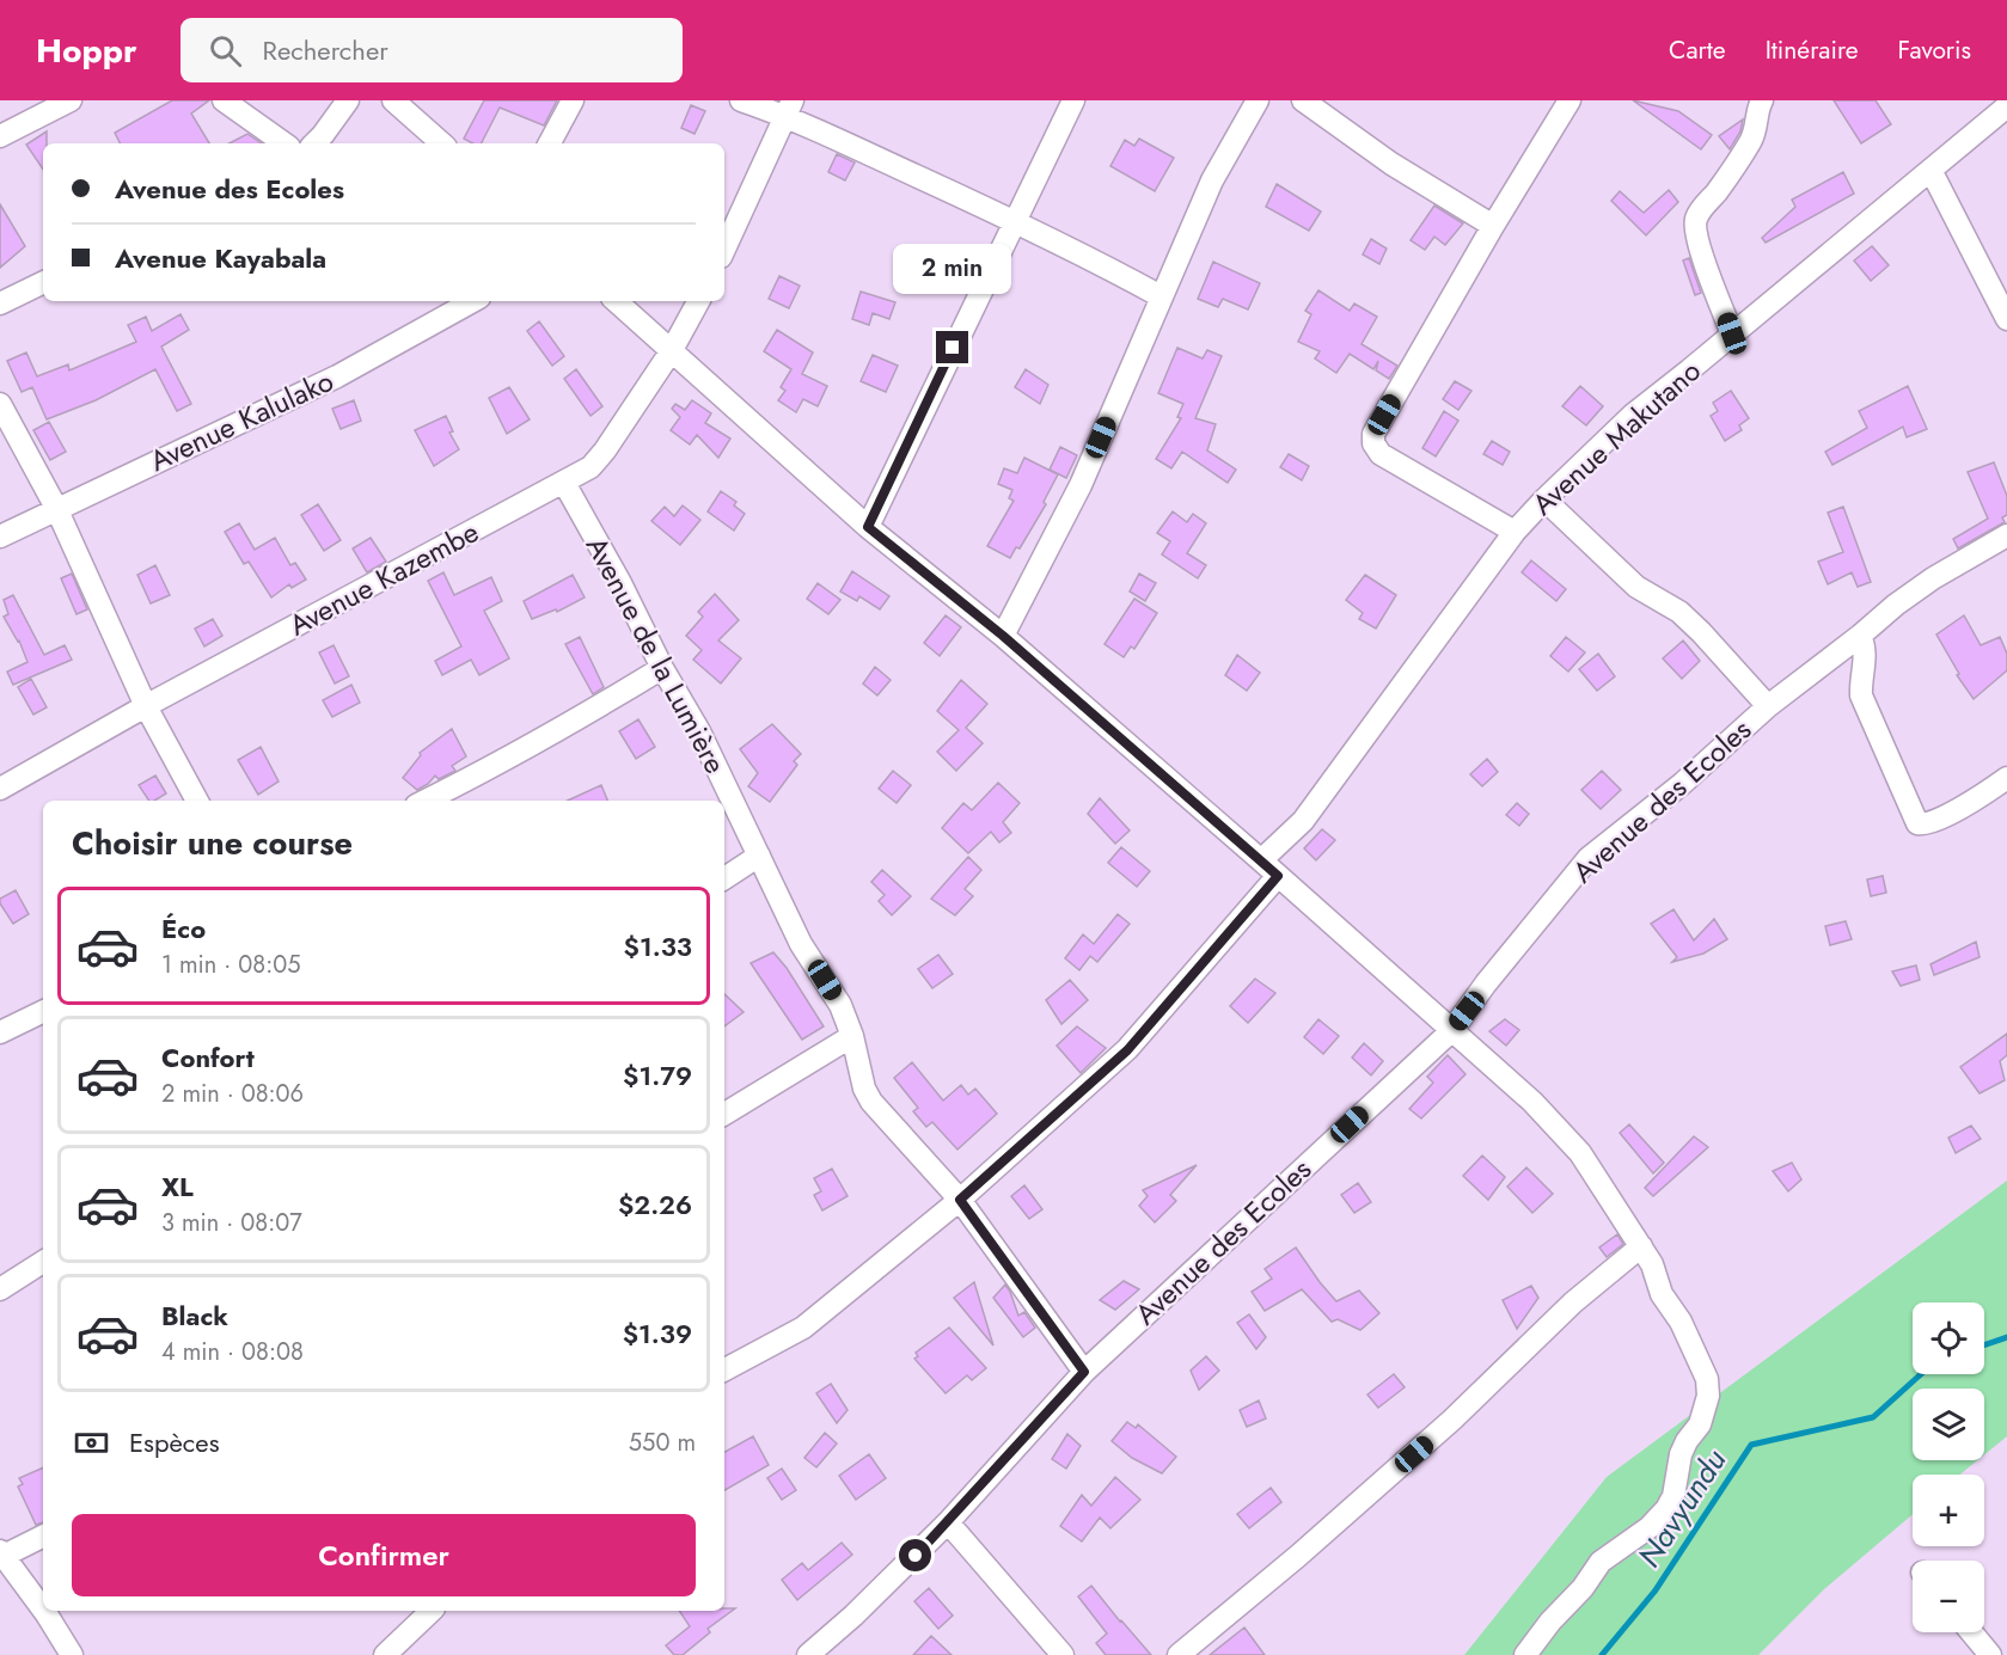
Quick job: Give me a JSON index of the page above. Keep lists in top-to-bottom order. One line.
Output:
{"streets":{"street":["Avenue Kalulako","Avenue Makutano","Avenue Kazembe","Avenue de la Lumière","Avenue des Ecoles"]},"crossings":[["Avenue Kazembe","Avenue de la Lumière"],["Avenue de la Lumière","Avenue des Ecoles"]],"water":["Navyundu"],"page":{"header":"Hoppr","search":"Rechercher","nav":["Carte","Itinéraire","Favoris"],"banner":["Avenue des Ecoles","Avenue Kayabala"],"bubble":"2 min","heading":"Choisir une course","list":[{"name":"Éco","note":"1 min · 08:05","value":"$1.33"},{"name":"Confort","note":"2 min · 08:06","value":"$1.79"},{"name":"XL","note":"3 min · 08:07","value":"$2.26"},{"name":"Black","note":"4 min · 08:08","value":"$1.39"}],"map_buttons":["+","−"],"pay":["Espèces","550 m"],"buttons":"Confirmer"}}
